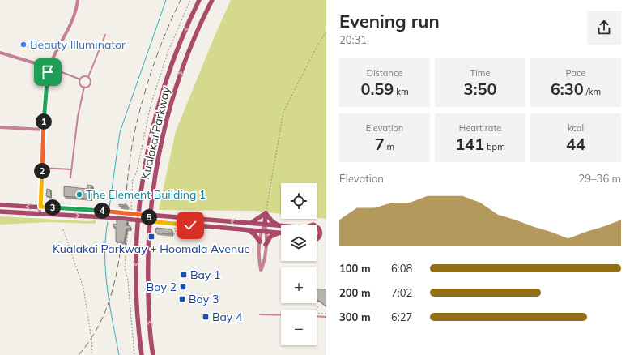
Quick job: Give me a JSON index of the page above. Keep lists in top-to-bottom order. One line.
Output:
{"streets":{"main road":["Kualakai Parkway"]},"places":{"other":["Beauty Illuminator","The Element Building 1"],"transit":["Kualakai Parkway + Hoomala Avenue","Bay 1","Bay 2","Bay 3","Bay 4"]},"page":{"heading":["Evening run","20:31"],"stats":[["Distance","0.59 km"],["Time","3:50"],["Pace","6:30 /km"],["Elevation","7 m"],["Heart rate","141 bpm"],["kcal","44"]],"pins":["1","2","3","4","5"],"chart":["Elevation","29–36 m"],"map_buttons":["+","−"],"list":[{"name":"100 m","note":"6:08"},{"name":"200 m","note":"7:02"},{"name":"300 m","note":"6:27"}]}}
